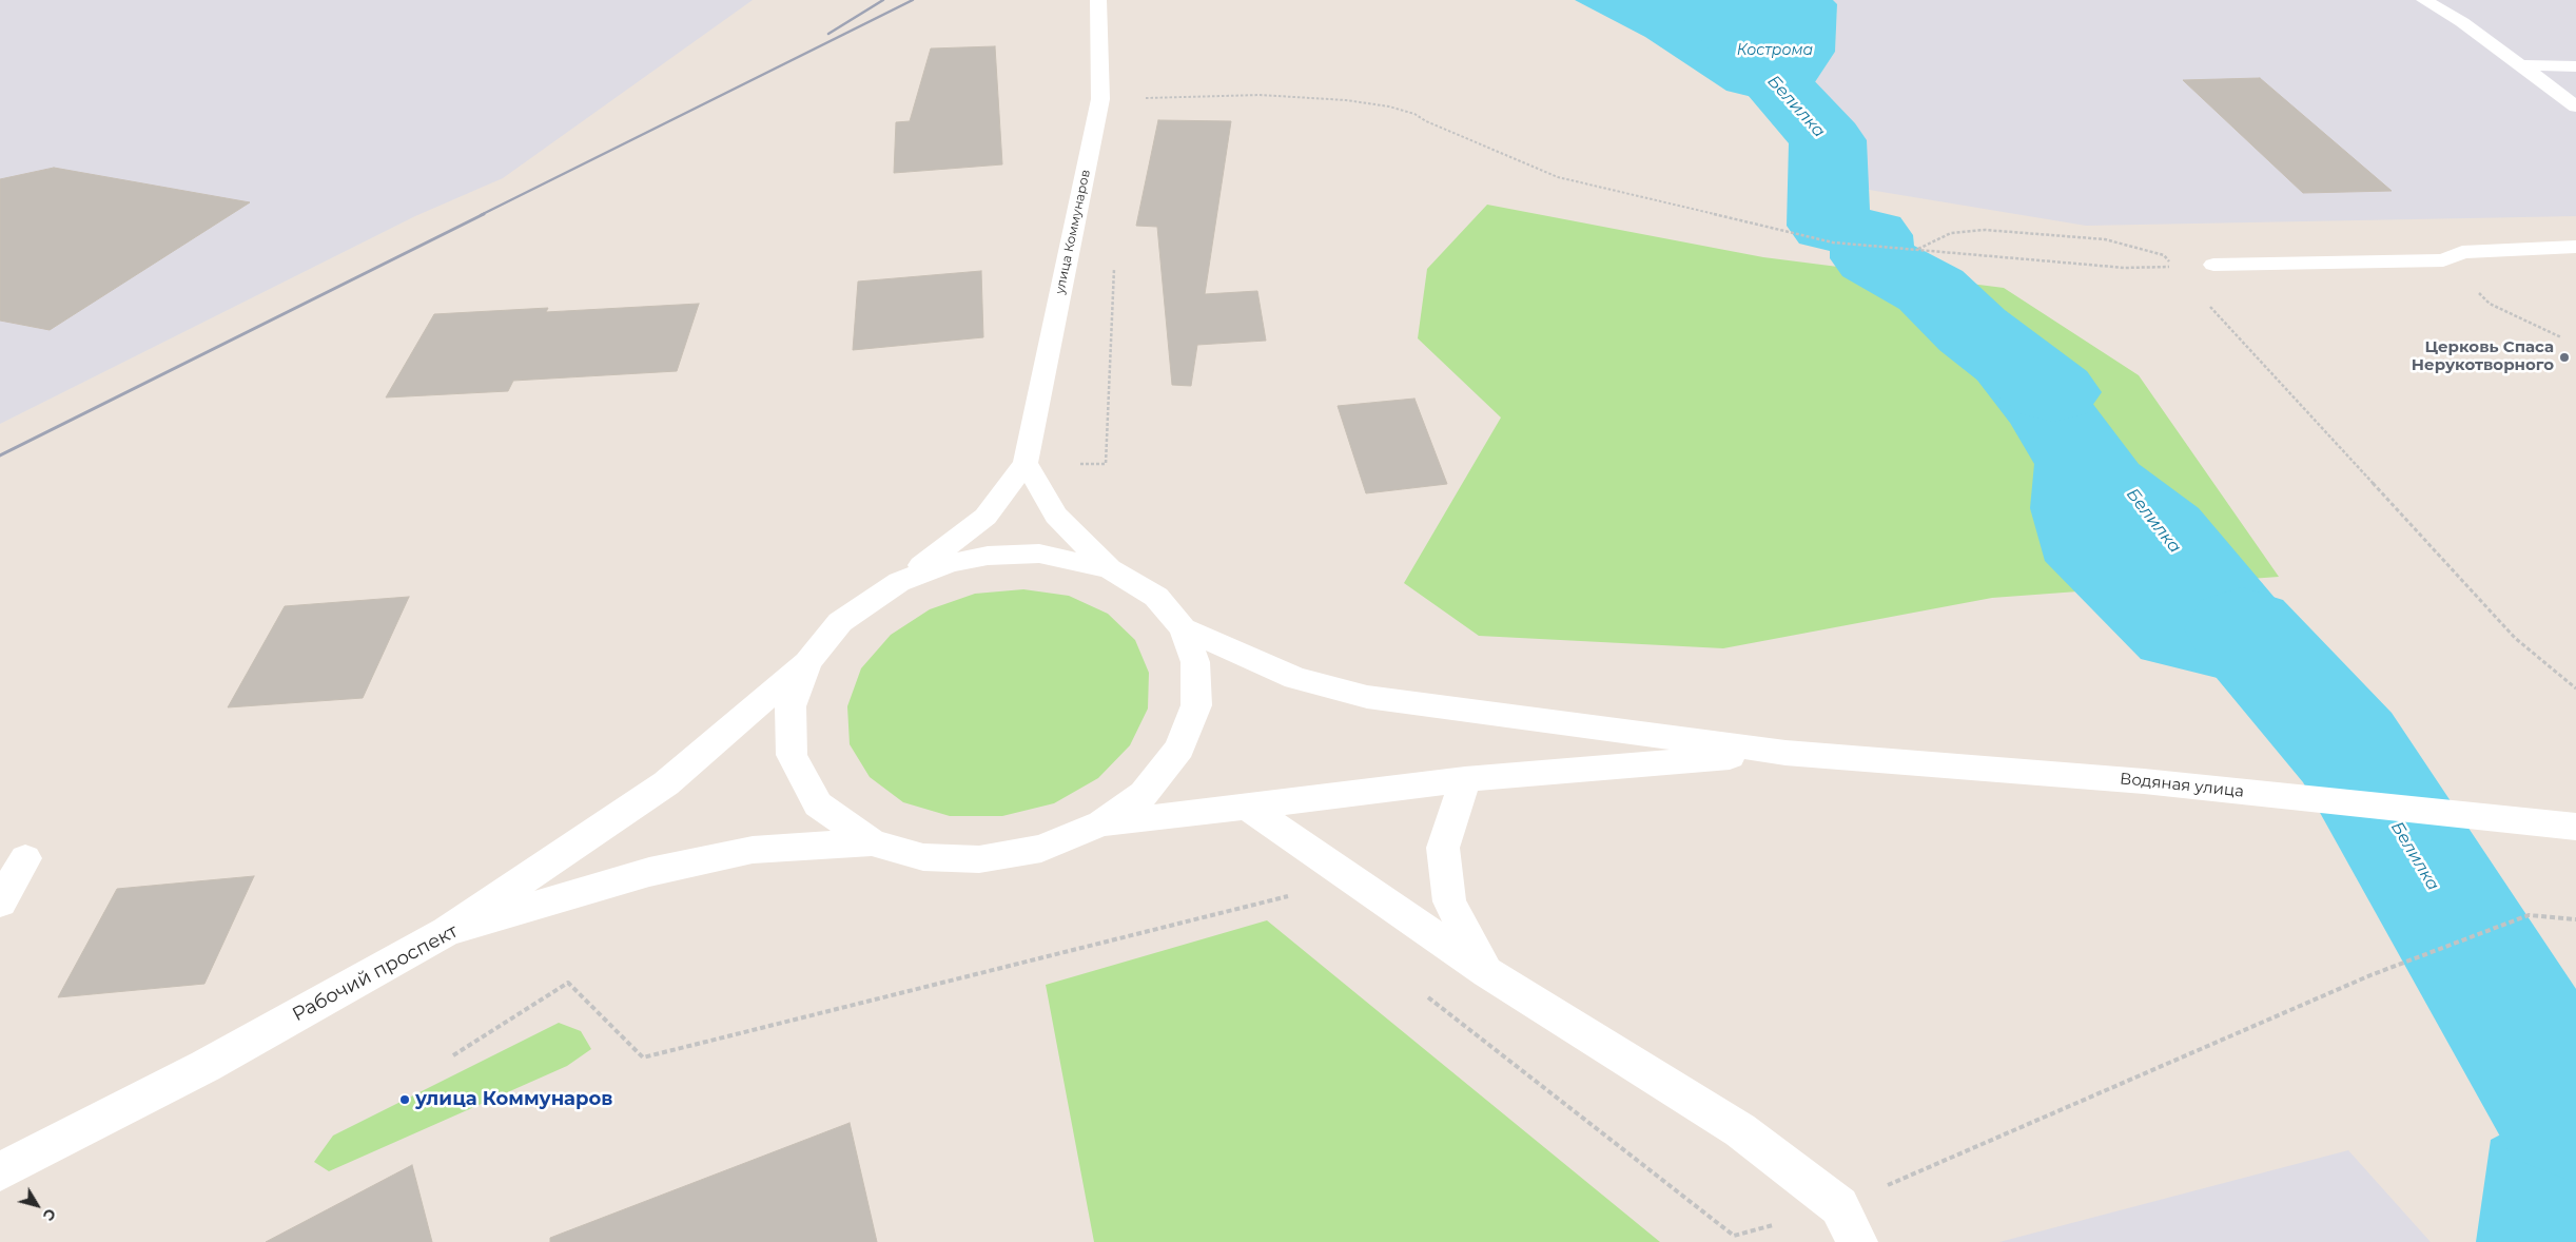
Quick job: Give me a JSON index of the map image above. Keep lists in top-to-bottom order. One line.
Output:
{"streets":{"street":["улица Коммунаров","Водяная улица","Рабочий проспект"]},"water":["Кострома","Белилка"],"places":["Церковь Спаса Нерукотворного","улица Коммунаров"],"north":"bottom right"}
